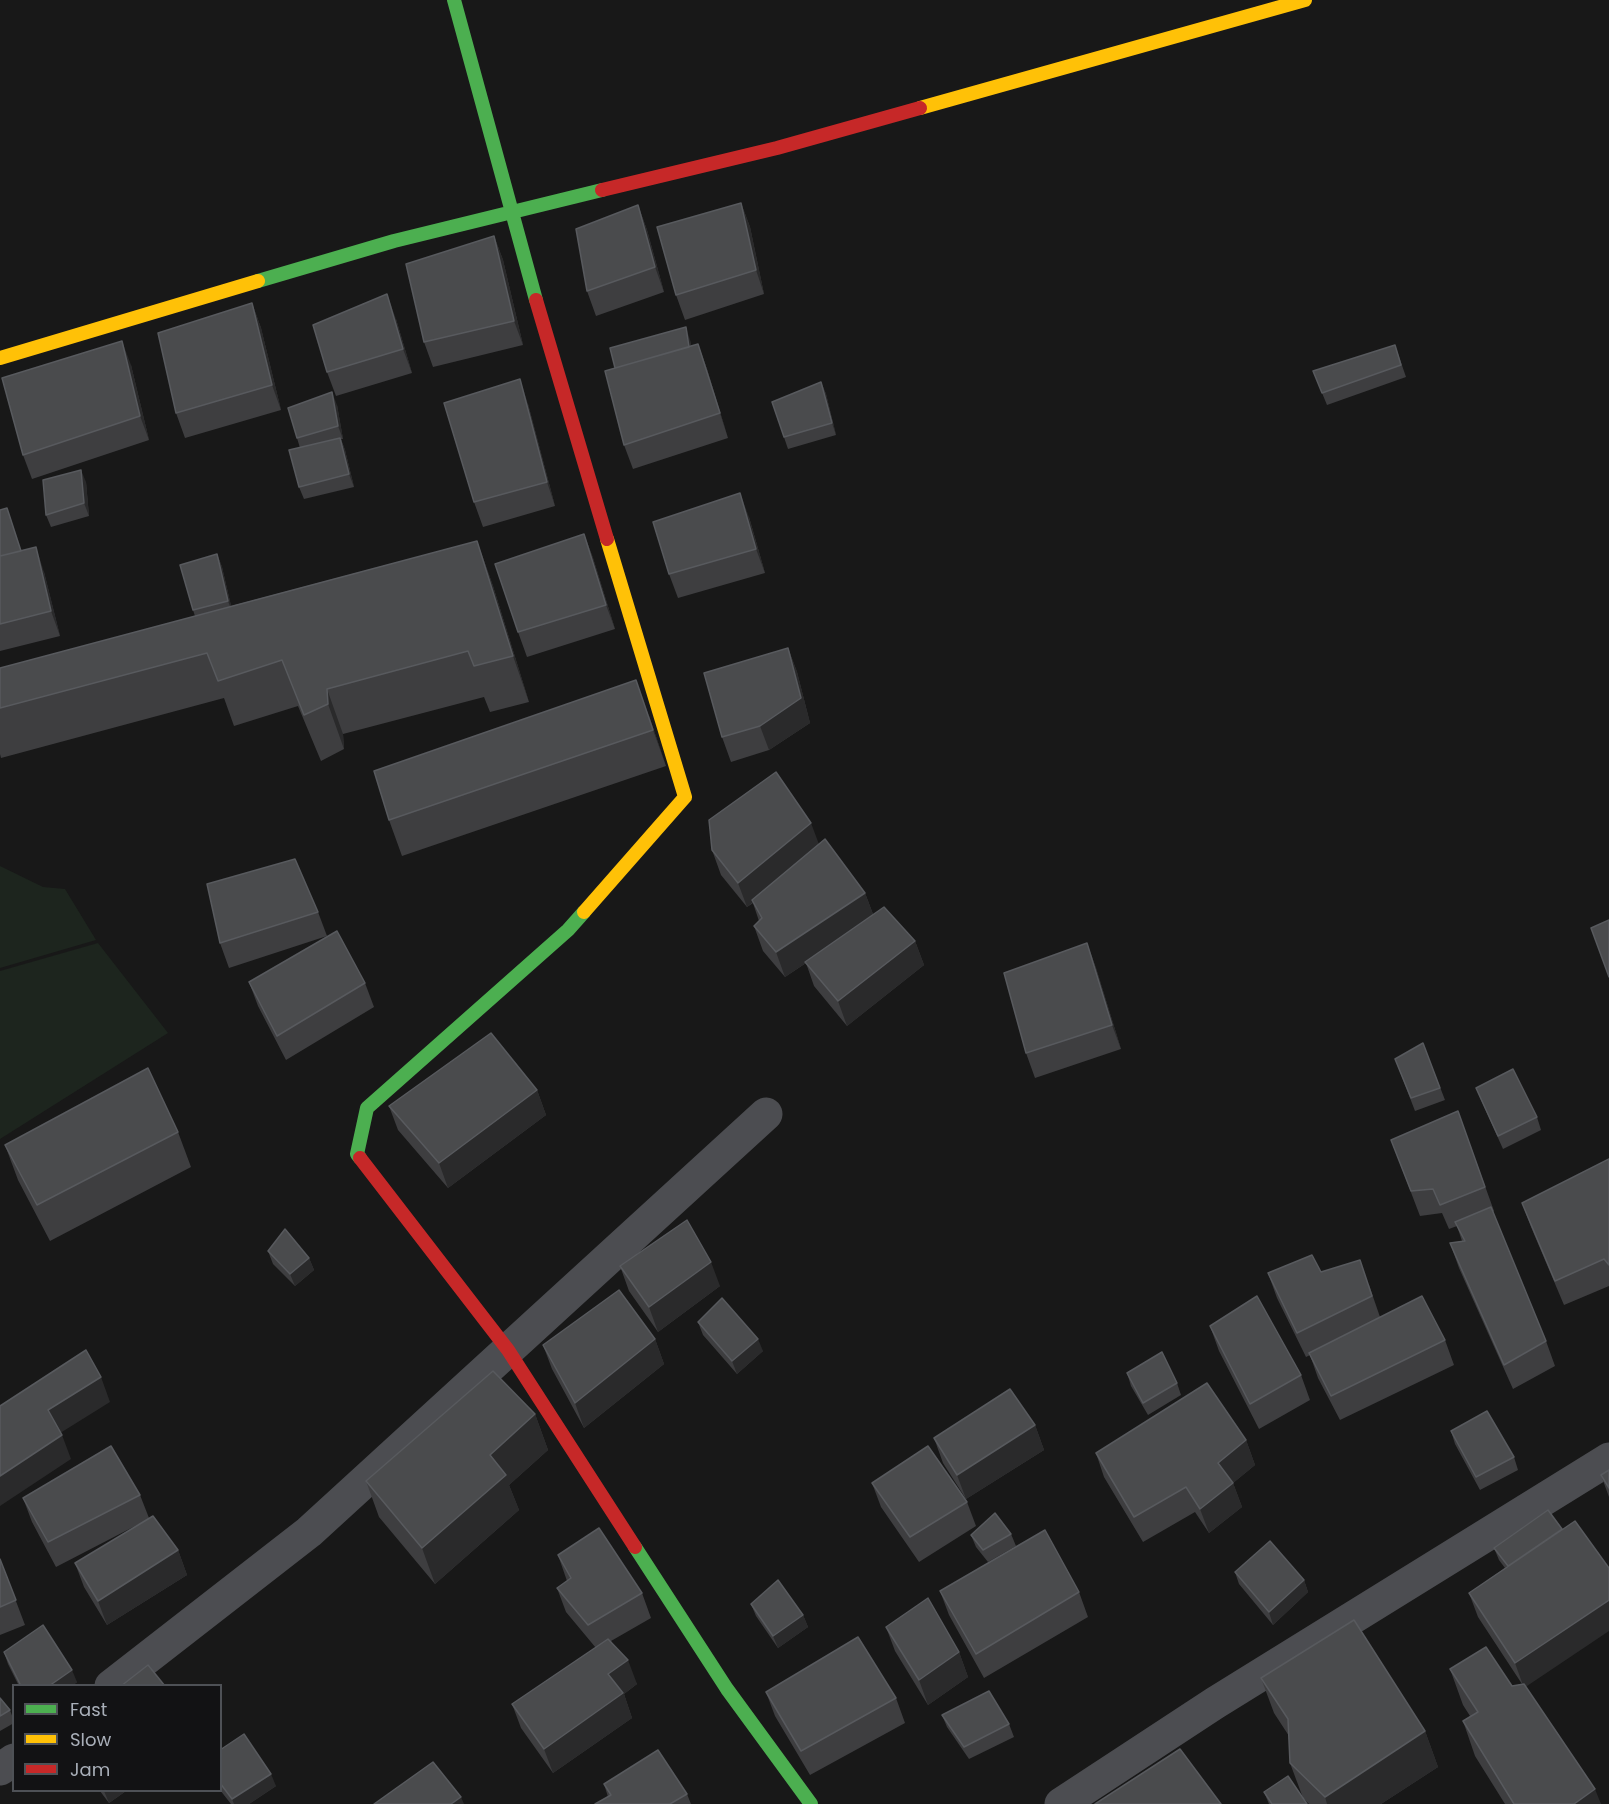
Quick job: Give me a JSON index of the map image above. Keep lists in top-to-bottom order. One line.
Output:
{"legend":["Fast","Slow","Jam"]}
